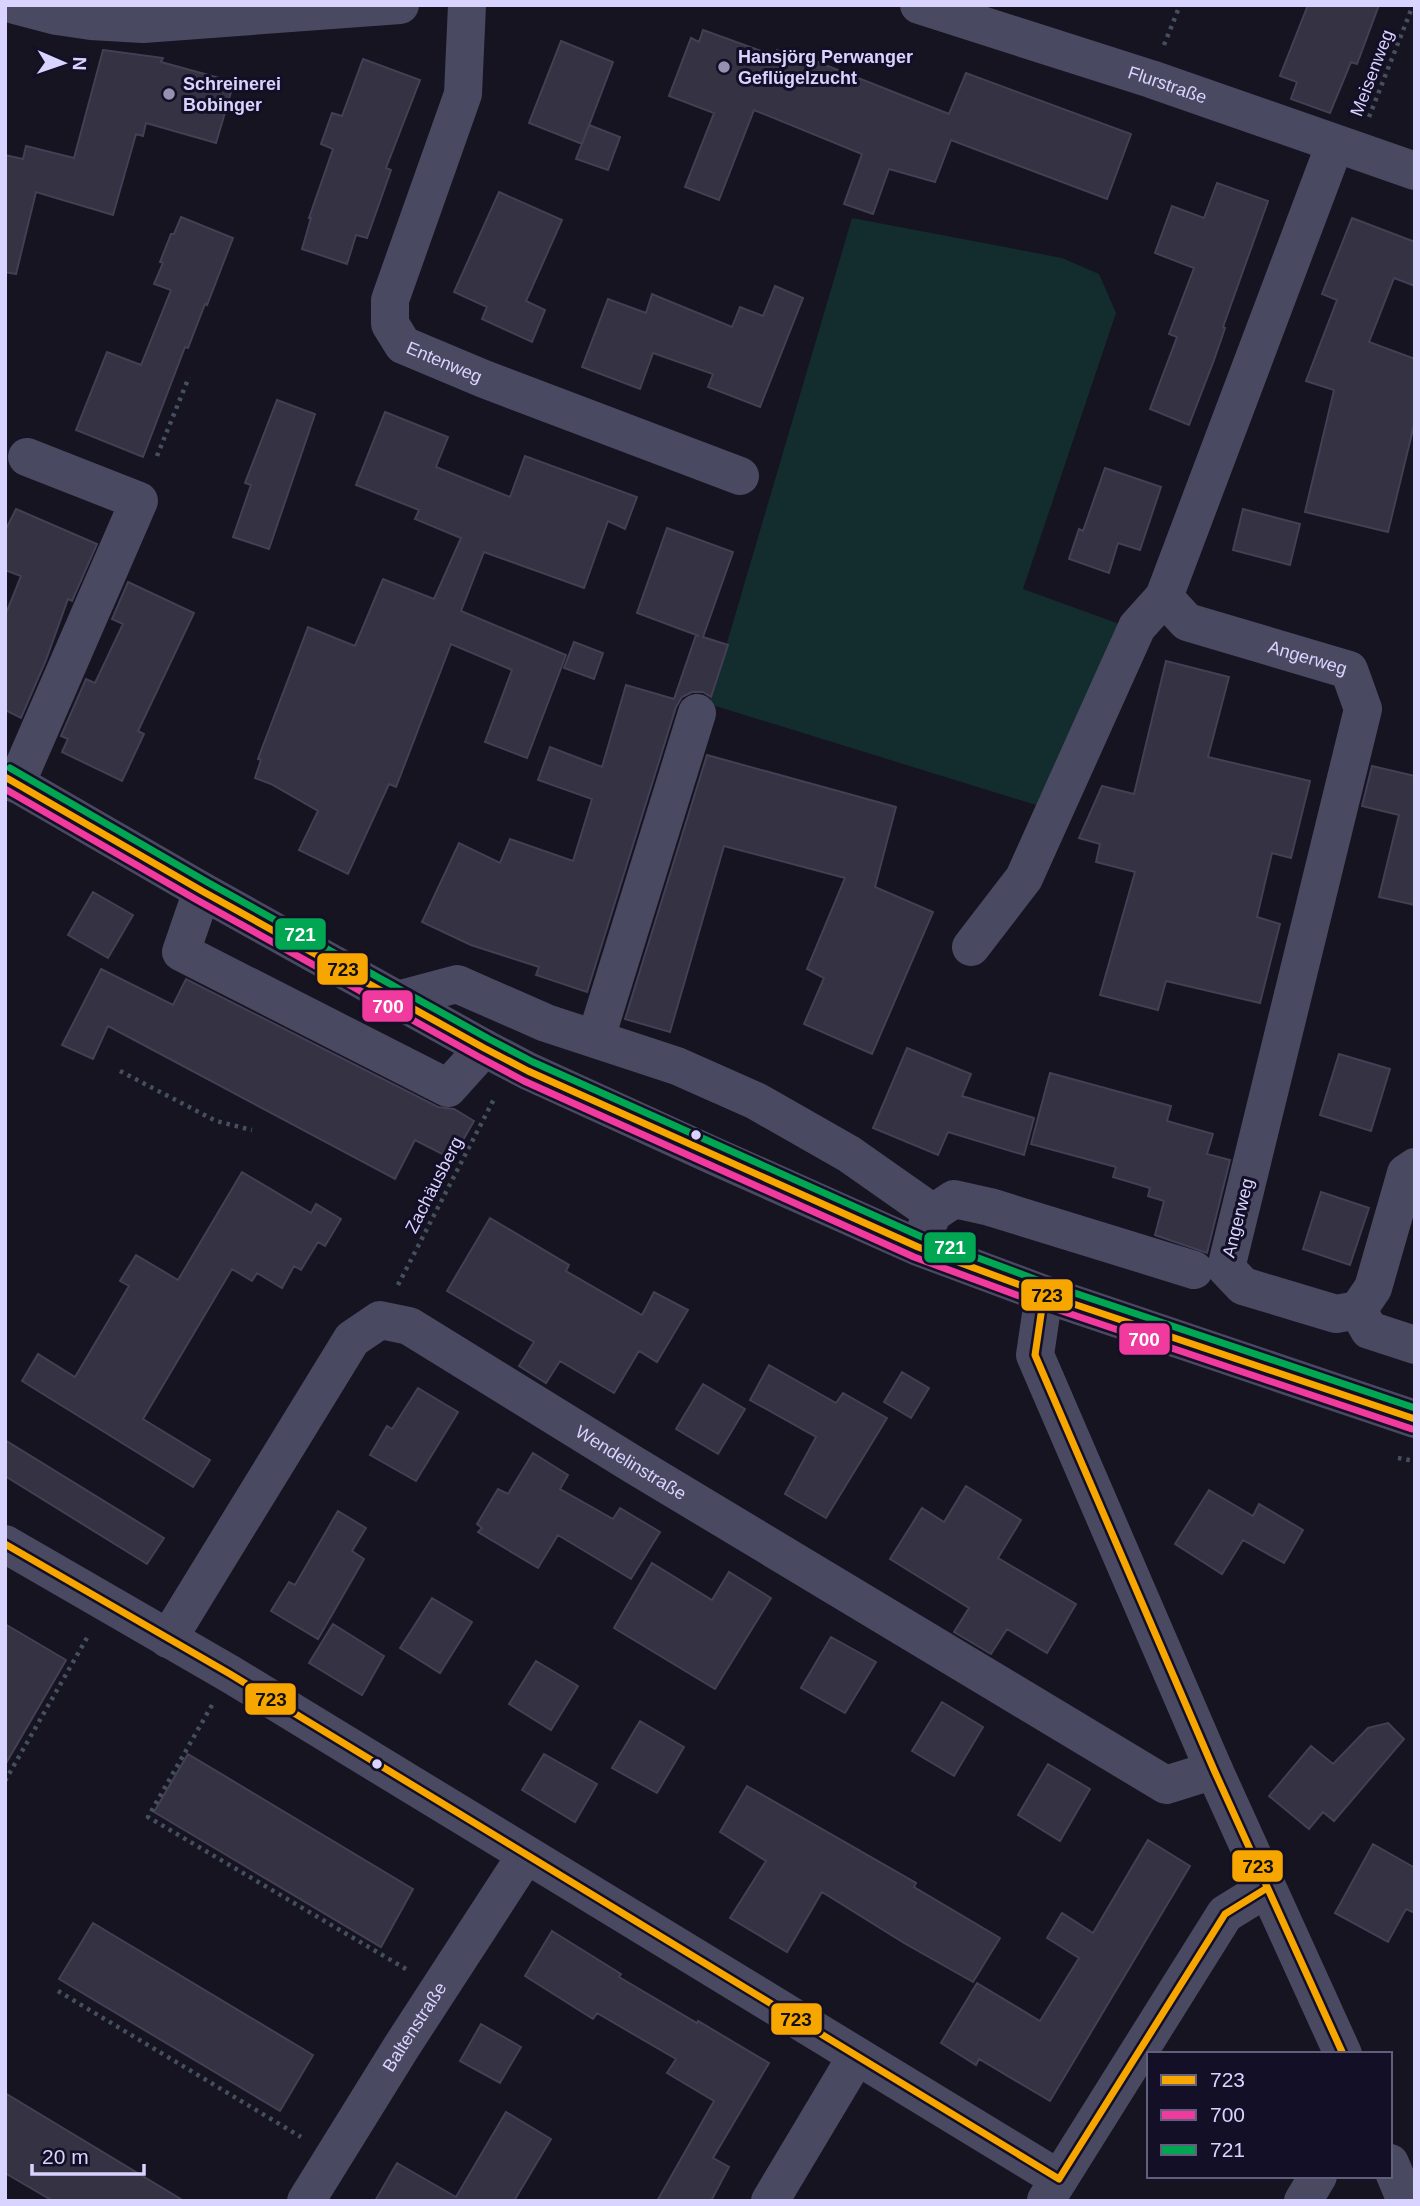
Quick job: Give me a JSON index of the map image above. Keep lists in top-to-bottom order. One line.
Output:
{"streets":{"street":["Flurstraße","Entenweg","Angerweg","Wendelinstraße","Baltenstraße"],"path":["Meisenweg","Zachäusberg"]},"crossings":[["Meisenweg","Flurstraße"],["Zachäusberg","Wendelinstraße"]],"places":["Hansjörg Perwanger Geflügelzucht","Schreinerei Bobinger"],"lines":["transit line 721","transit line 723","transit line 700"],"legend":["723","700","721"],"scale_bar":"20 m","north":"right"}
